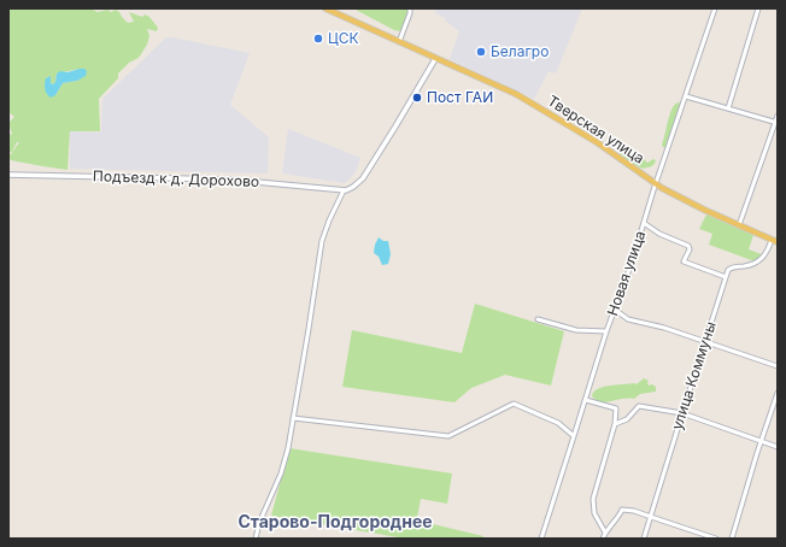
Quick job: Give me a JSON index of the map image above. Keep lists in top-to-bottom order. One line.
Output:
{"streets":{"main road":["Тверская улица"],"street":["Подъезд к д. Дорохово","Новая улица","улица Коммуны"]},"crossings":[["Тверская улица","Новая улица"]],"districts":["Старово-Подгороднее"],"places":["ЦСК","Белагро","Пост ГАИ"]}
